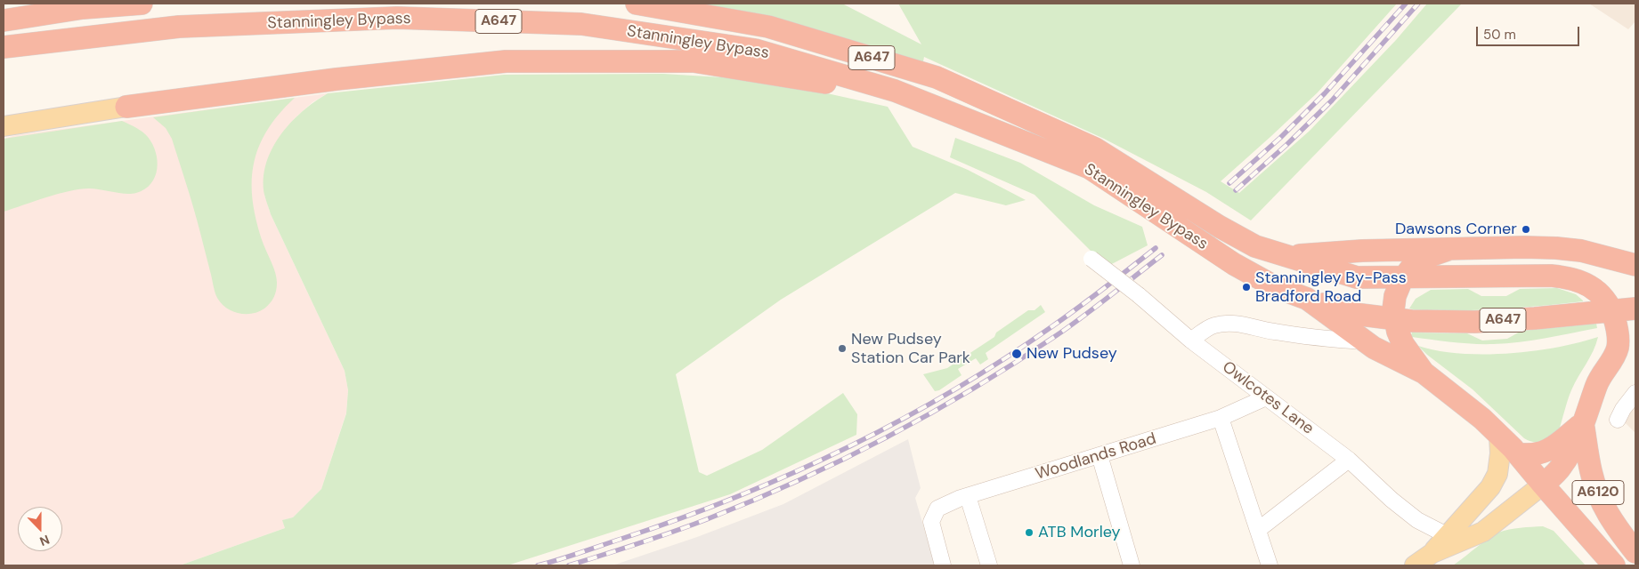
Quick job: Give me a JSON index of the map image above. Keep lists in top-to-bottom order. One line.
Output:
{"streets":{"highway":["Stanningley Bypass","A647","A6120"],"street":["Owlcotes Lane","Woodlands Road"]},"crossings":[["Stanningley Bypass","A647"],["Owlcotes Lane","Woodlands Road"]],"places":["Dawsons Corner","Stanningley By-Pass Bradford Road","New Pudsey Station Car Park","New Pudsey","ATB Morley"],"scale_bar":"50 m","north":"bottom"}
